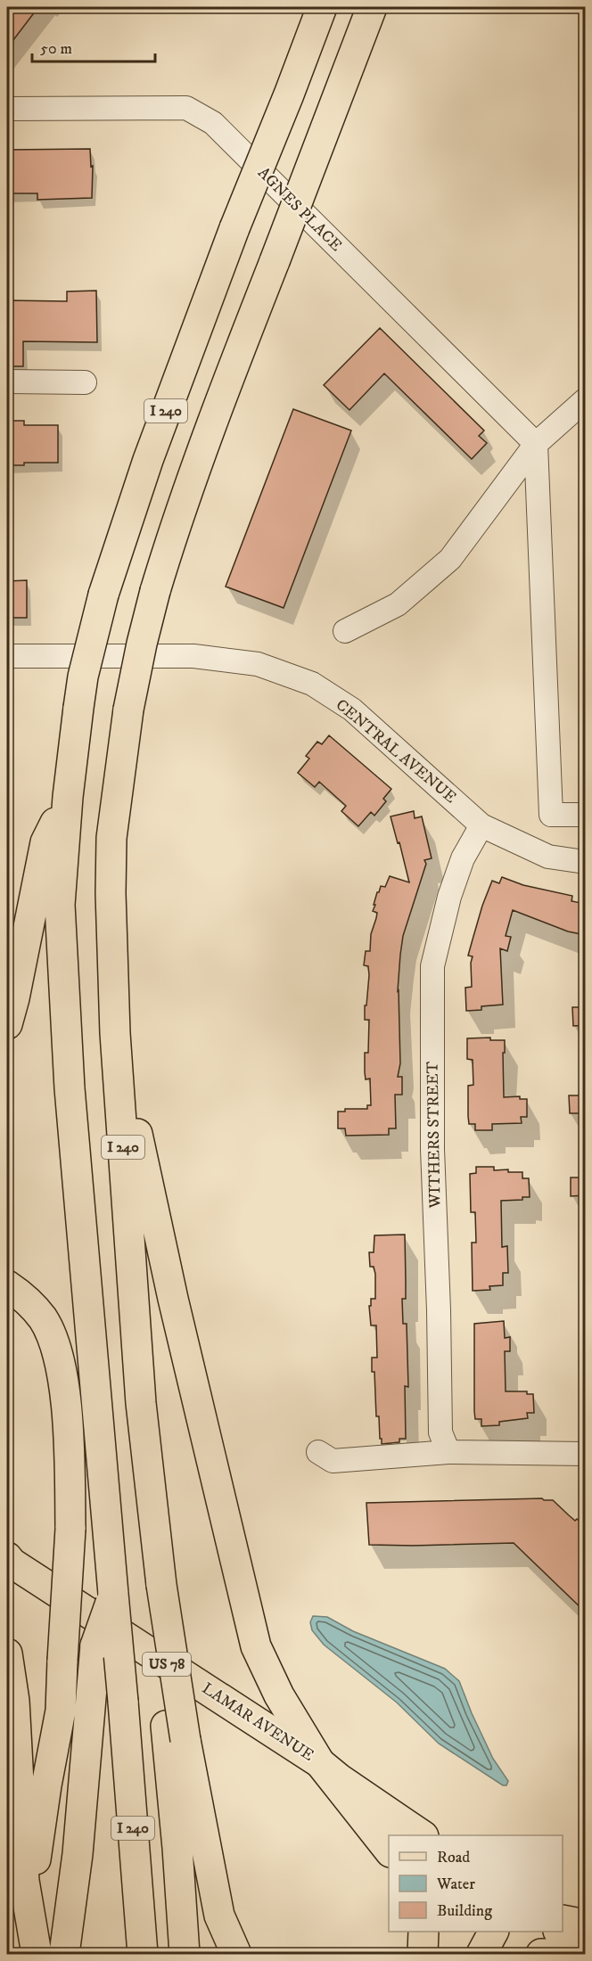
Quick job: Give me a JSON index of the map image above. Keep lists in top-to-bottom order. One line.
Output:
{"streets":{"main road":["I 240","US 78","LAMAR AVENUE"],"street":["AGNES PLACE","CENTRAL AVENUE","WITHERS STREET"]},"crossings":[["CENTRAL AVENUE","WITHERS STREET"]],"legend":["Road","Water","Building"],"scale_bar":"50 m"}
